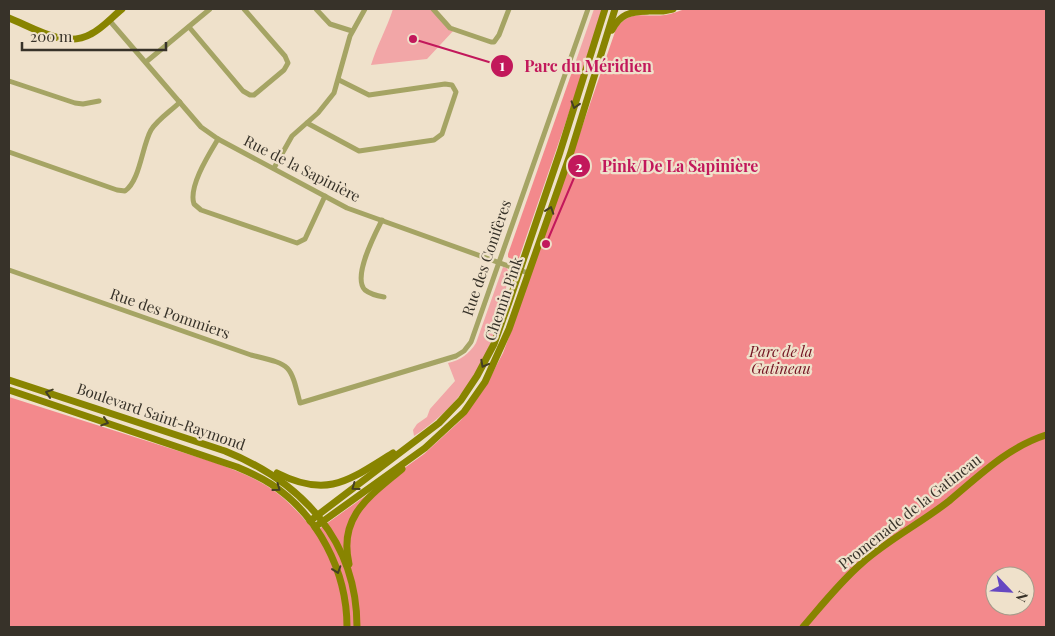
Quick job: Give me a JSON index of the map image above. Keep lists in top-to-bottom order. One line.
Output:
{"streets":{"main road":["Chemin Pink","Boulevard Saint-Raymond","Promenade de la Gatineau"],"street":["Rue de la Sapinière","Rue des Conifères","Rue des Pommiers"]},"crossings":[["Rue de la Sapinière","Rue des Conifères"],["Rue de la Sapinière","Chemin Pink"],["Rue des Conifères","Rue des Pommiers"],["Chemin Pink","Boulevard Saint-Raymond"]],"parks":["Parc de la Gatineau"],"places":["Parc du Méridien","Pink/De La Sapinière"],"scale_bar":"200 m","north":"bottom right"}
